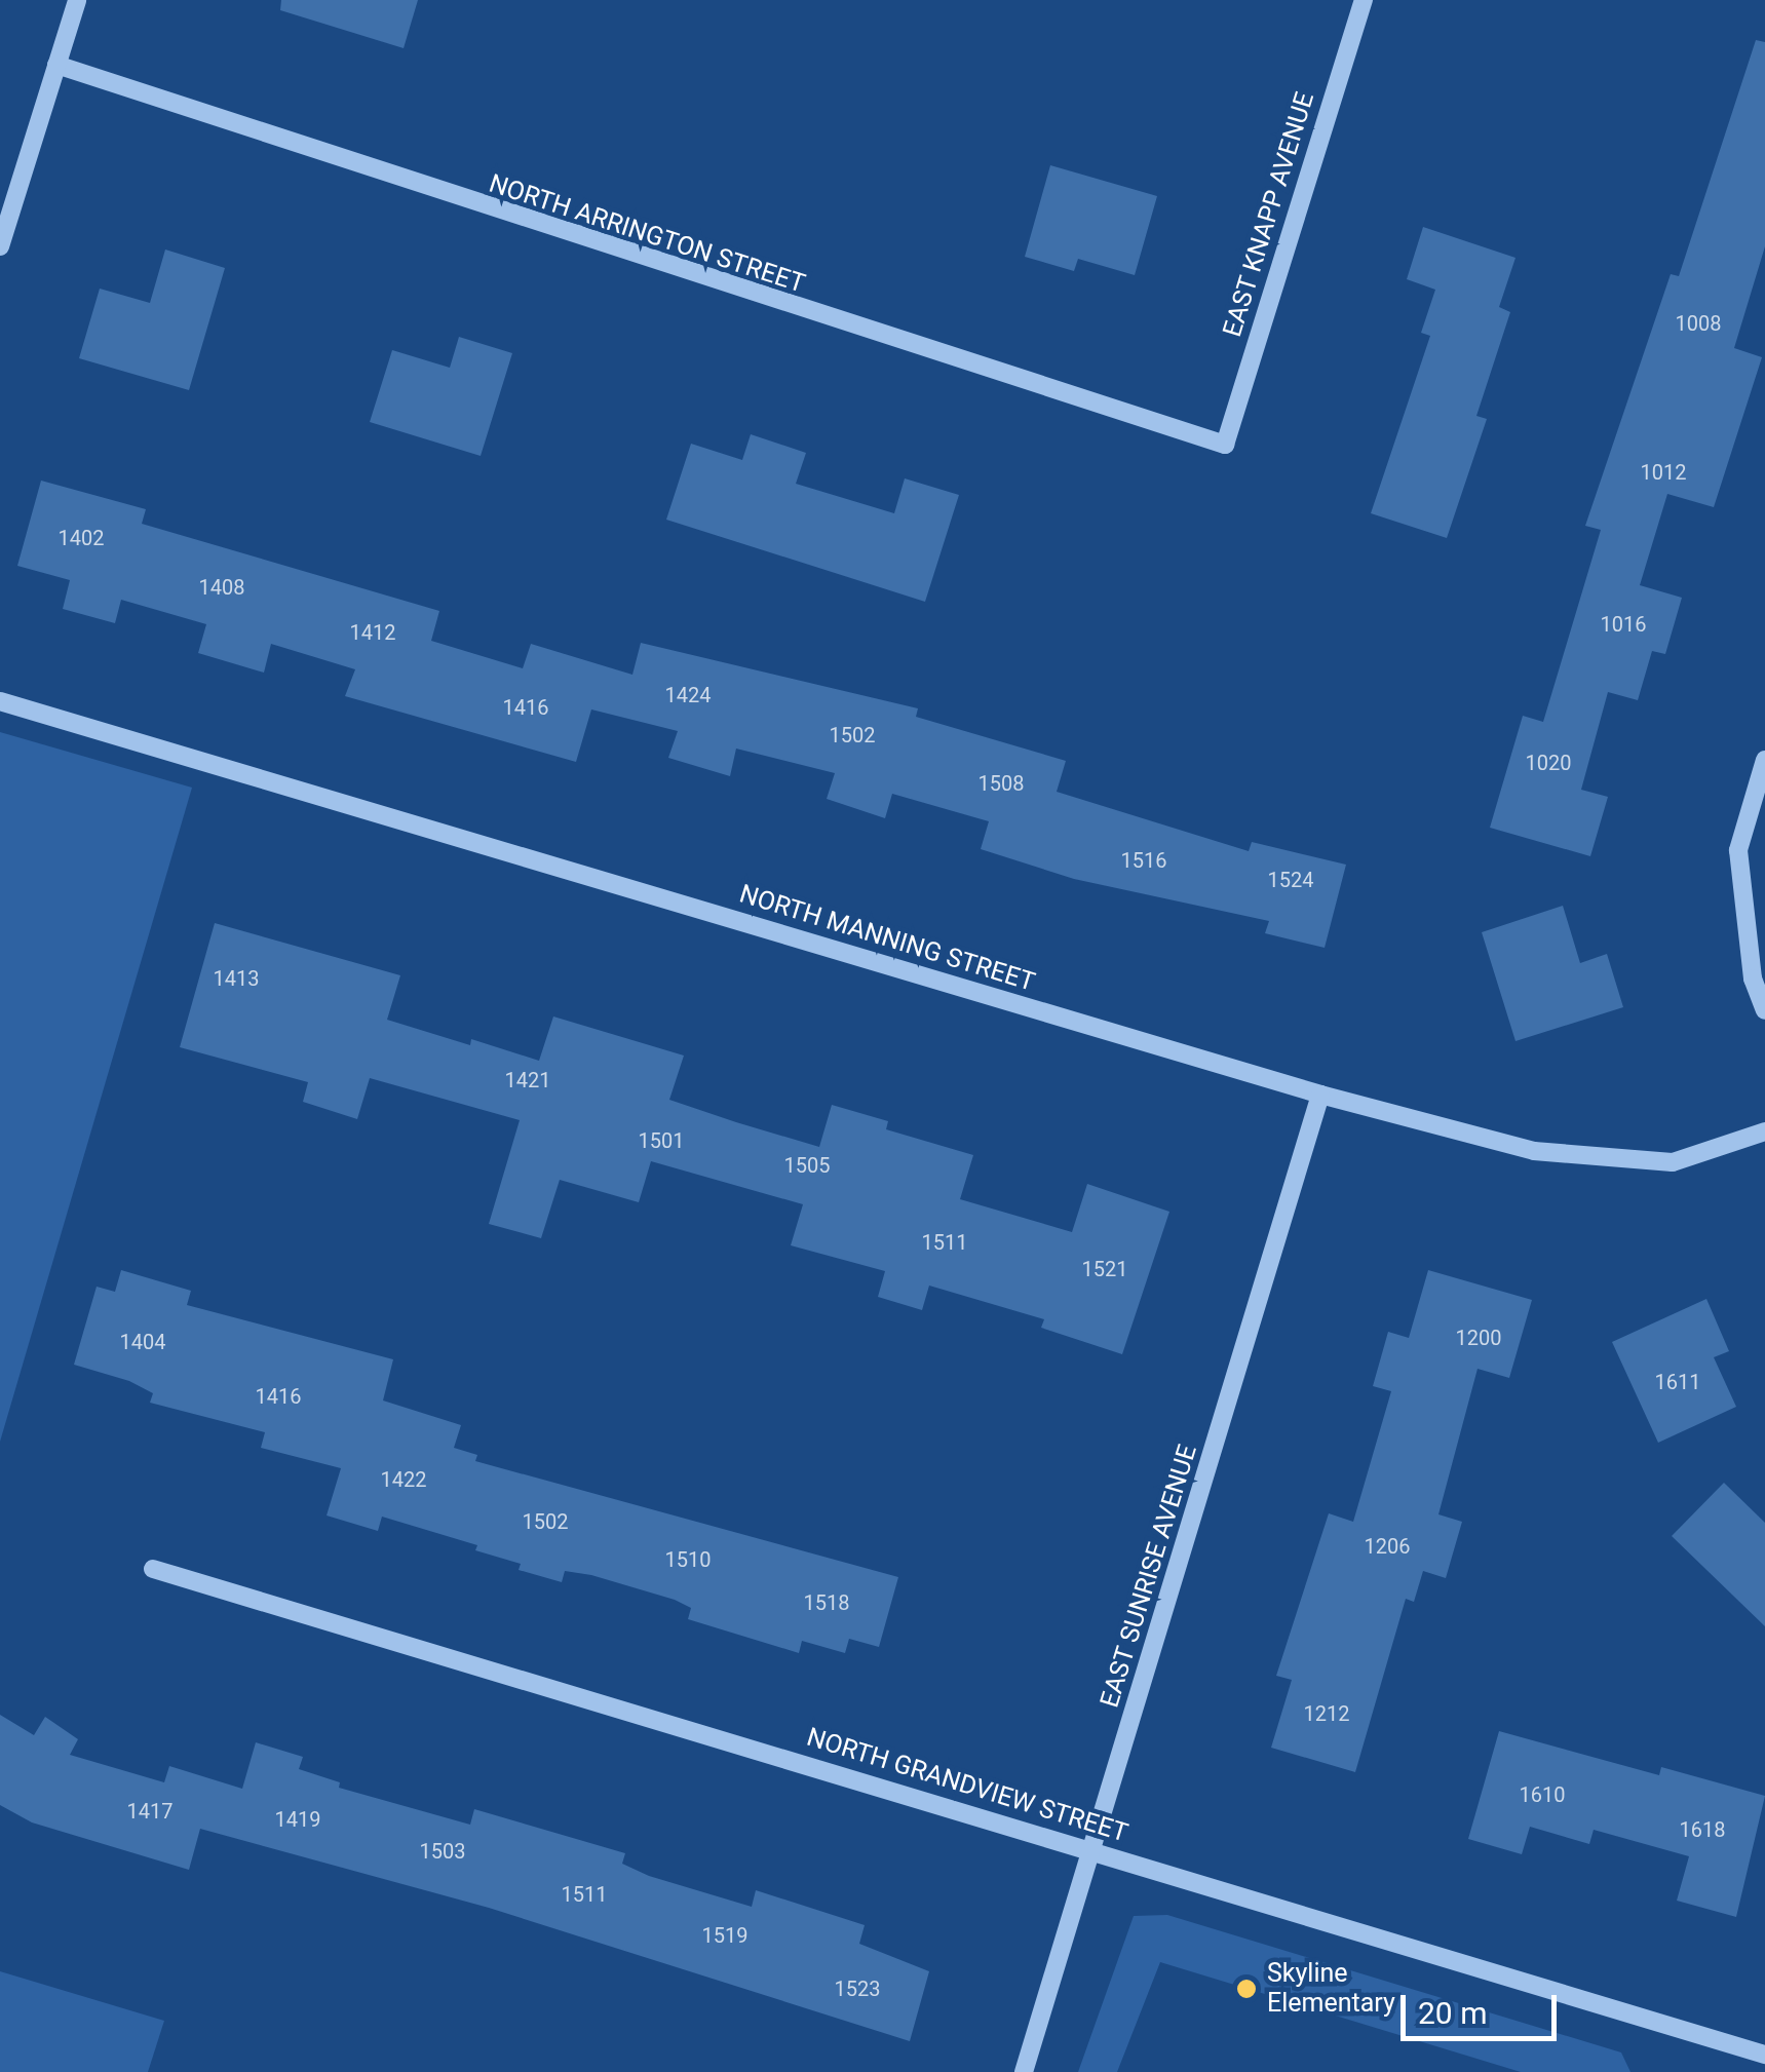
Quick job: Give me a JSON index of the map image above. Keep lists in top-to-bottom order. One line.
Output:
{"streets":{"street":["EAST KNAPP AVENUE","NORTH ARRINGTON STREET","NORTH MANNING STREET","EAST SUNRISE AVENUE","NORTH GRANDVIEW STREET"]},"crossings":[["EAST KNAPP AVENUE","NORTH ARRINGTON STREET"],["NORTH MANNING STREET","EAST SUNRISE AVENUE"],["EAST SUNRISE AVENUE","NORTH GRANDVIEW STREET"]],"places":["Skyline Elementary"],"house_numbers":["1008","1012","1402","1408","1016","1412","1424","1416","1502","1020","1508","1516","1524","1413","1421","1501","1505","1511","1521","1200","1404","1611","1416","1422","1502","1206","1510","1518","1212","1610","1417","1419","1618","1503","1511","1519","1523"],"scale_bar":"20 m"}
